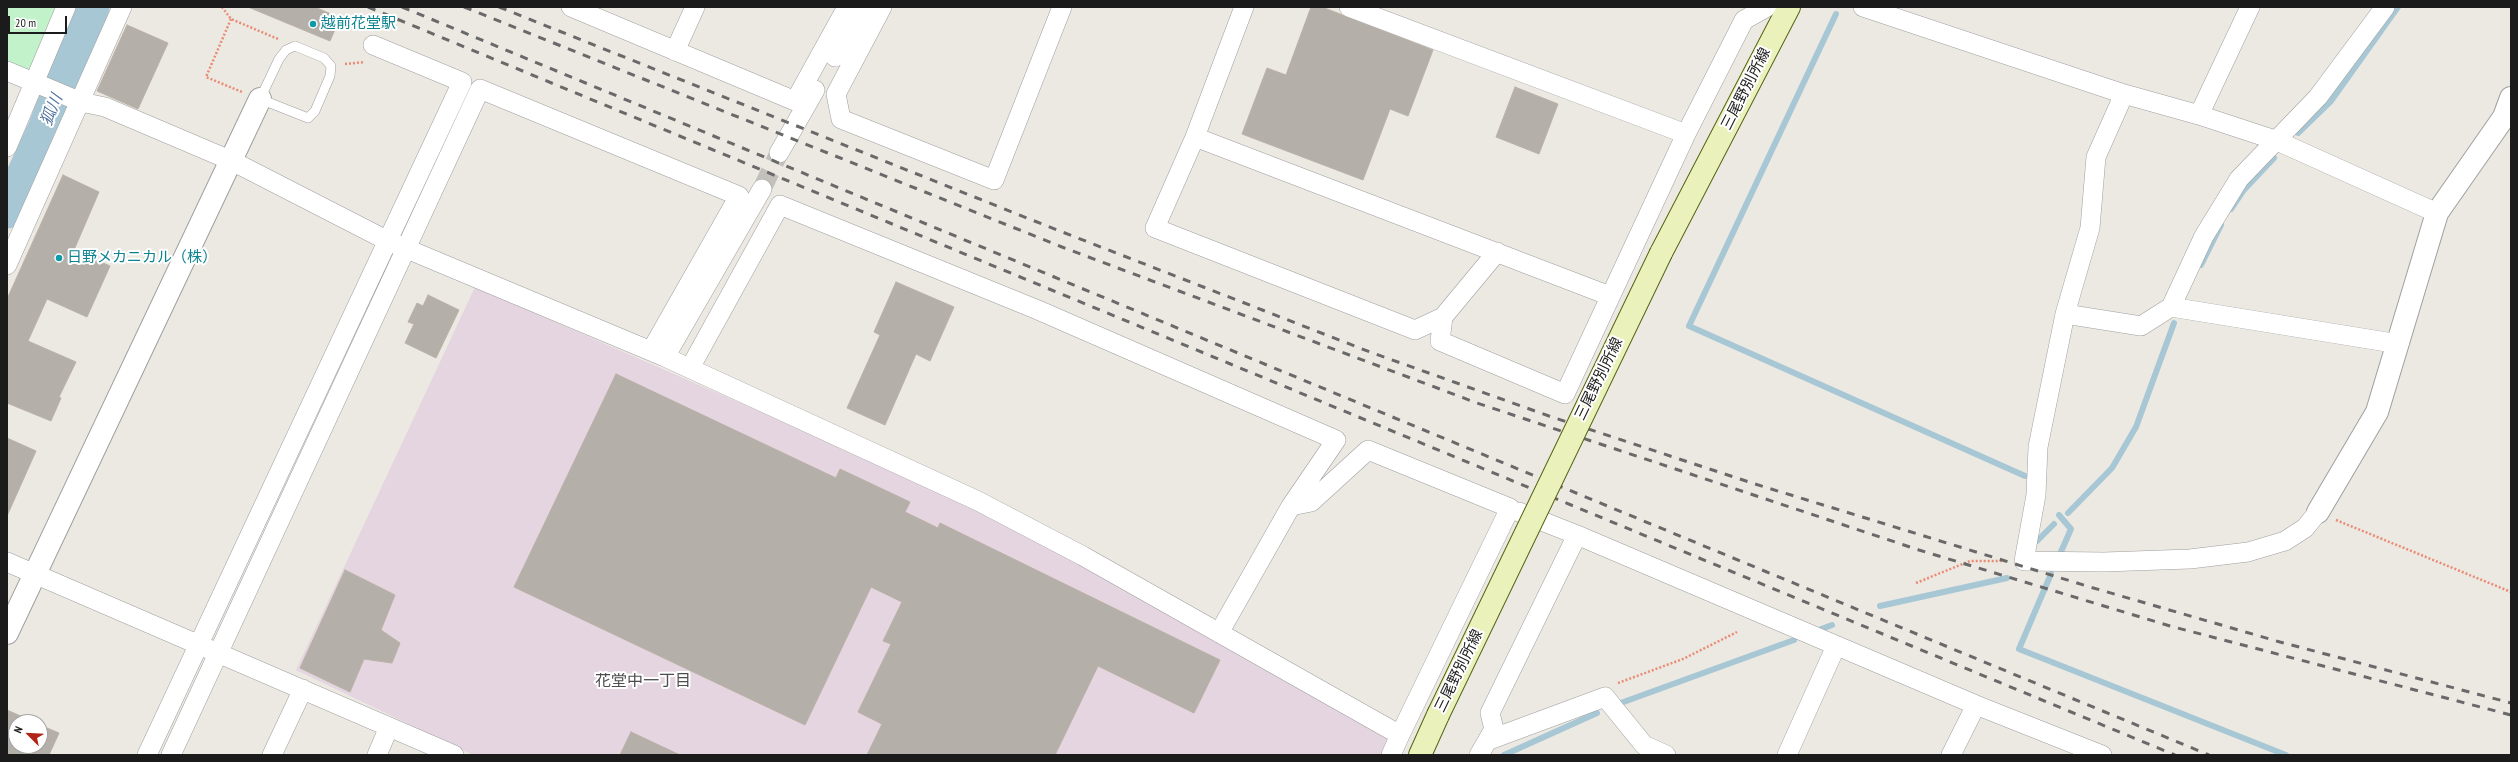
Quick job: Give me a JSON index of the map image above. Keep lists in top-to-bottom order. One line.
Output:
{"streets":{"main road":["三尾野別所線"]},"districts":["花堂中一丁目"],"water":["狐川"],"places":["越前花堂駅","日野メカニカル（株）"],"scale_bar":"20 m","north":"top left"}
